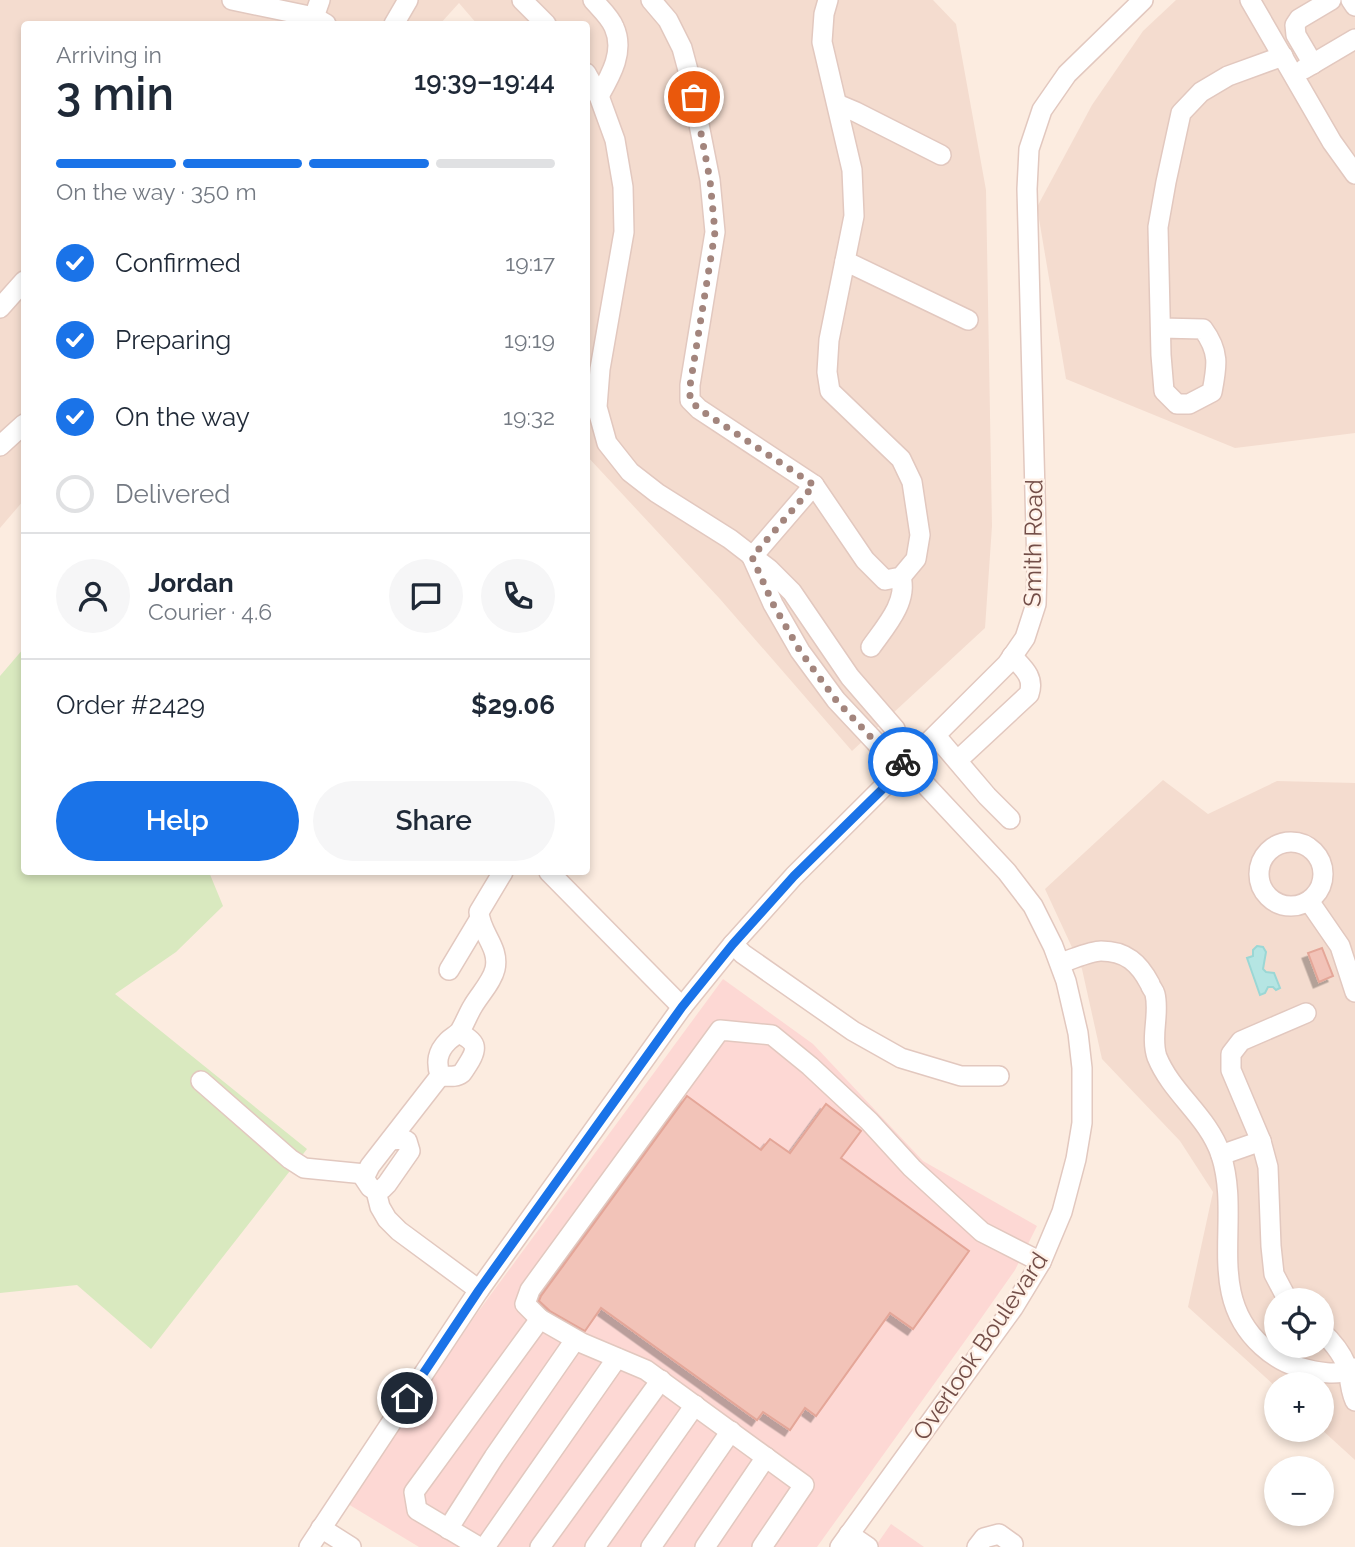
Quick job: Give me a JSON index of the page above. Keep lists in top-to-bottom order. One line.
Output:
{"streets":{"street":["Smith Road","Overlook Boulevard"]},"crossings":[["Smith Road","Overlook Boulevard"]],"page":{"heading":["3 min","Arriving in","19:39–19:44"],"panel":["Jordan","Courier · 4.6","Order #2429","$29.06"],"bar":"On the way · 350 m","list":[["Confirmed","19:17"],["Preparing","19:19"],["On the way","19:32"],"Delivered"],"buttons":["Help","Share"],"map_buttons":["+","−"]}}
